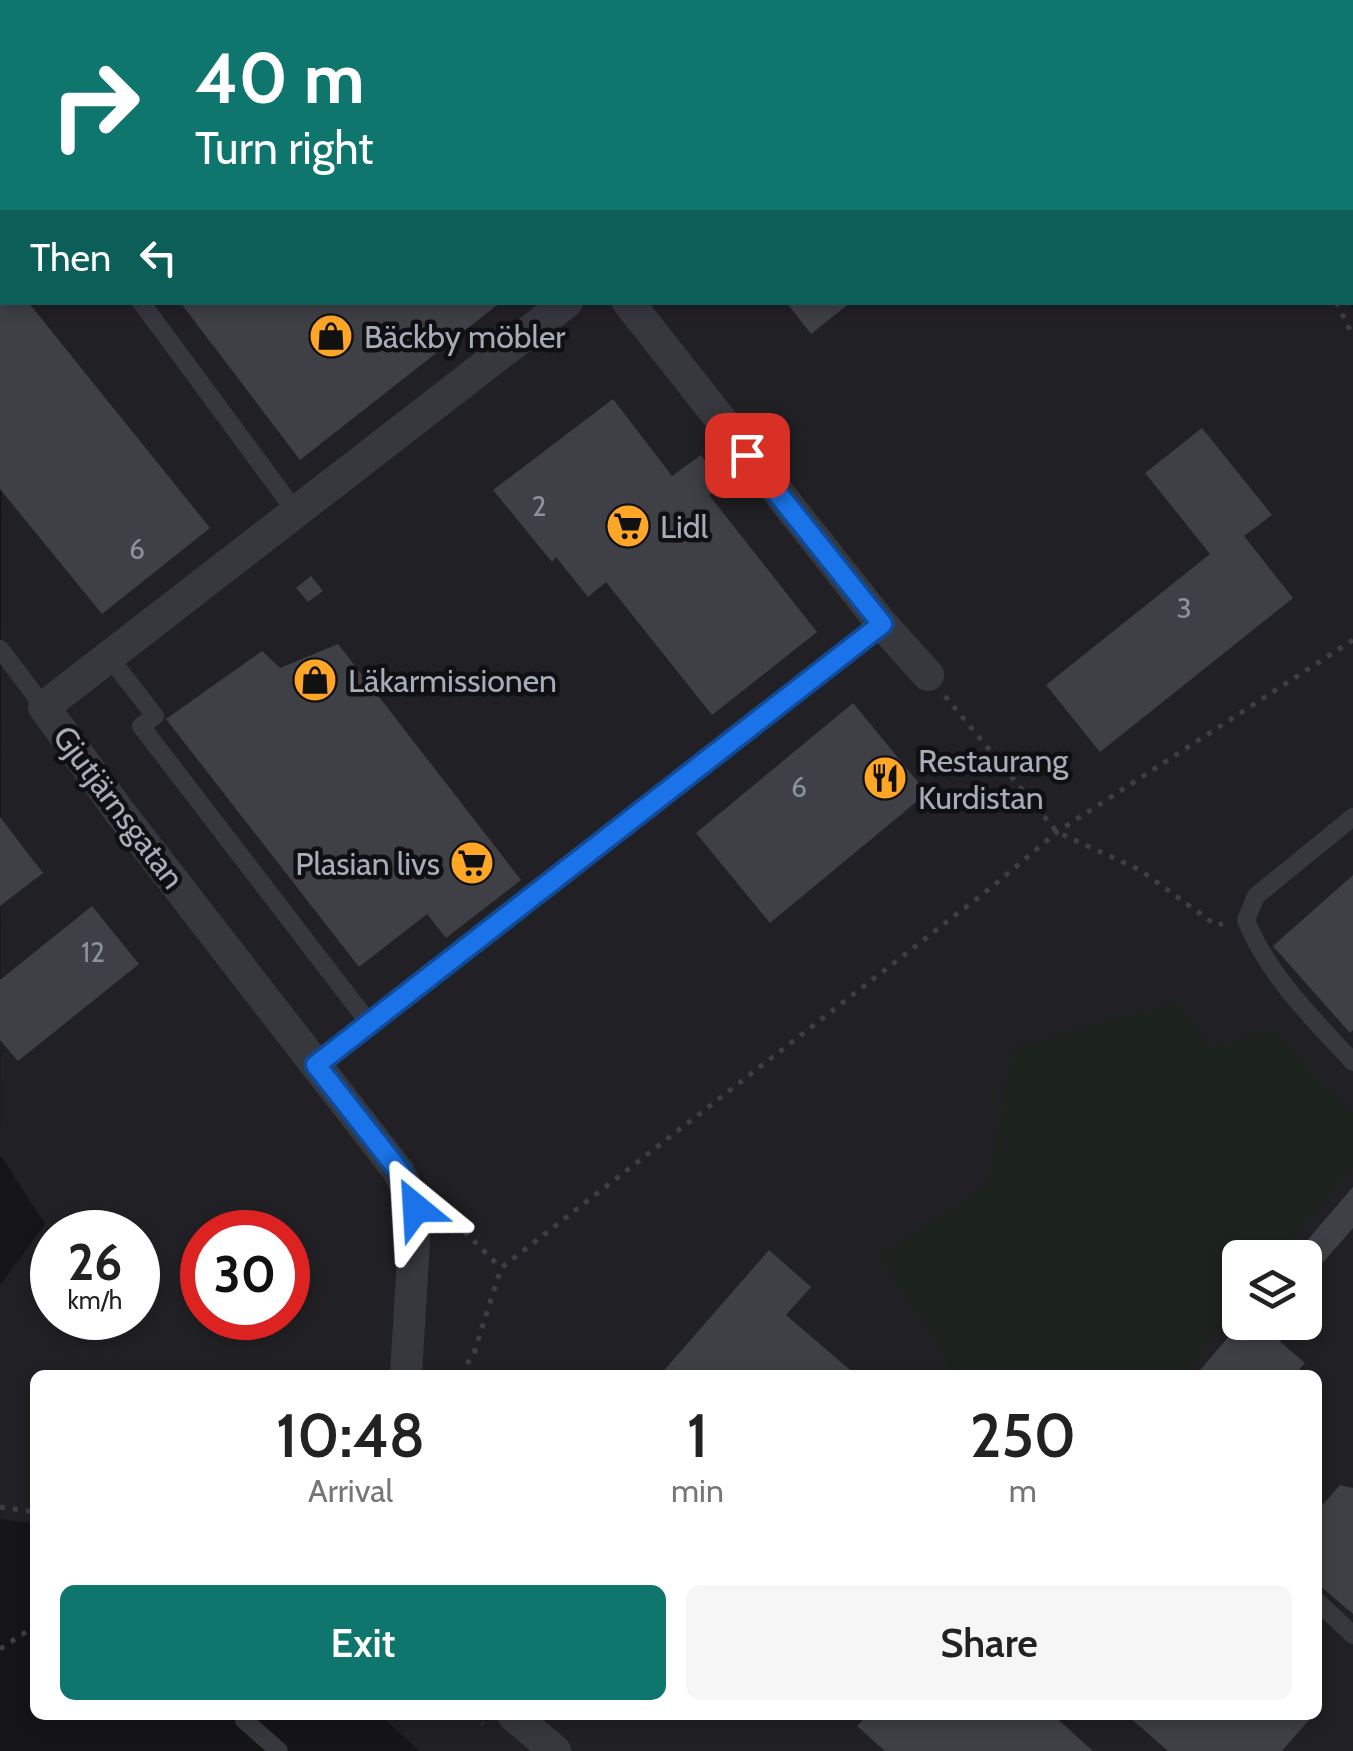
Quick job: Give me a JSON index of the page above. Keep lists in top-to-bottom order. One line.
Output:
{"streets":{"street":["Gjutjärnsgatan"]},"places":{"shop":["Bäckby möbler","Läkarmissionen"],"supermarket":["Lidl","Plasian livs"],"restaurant":["Restaurang Kurdistan"]},"house_numbers":["2","6","3","6","12"],"page":{"turn":["40 m","Turn right"],"then":"Then","speed":"26 km/h","limit":"30","eta":["10:48","Arrival","1","min","250","m"],"buttons":["Exit","Share"]}}
